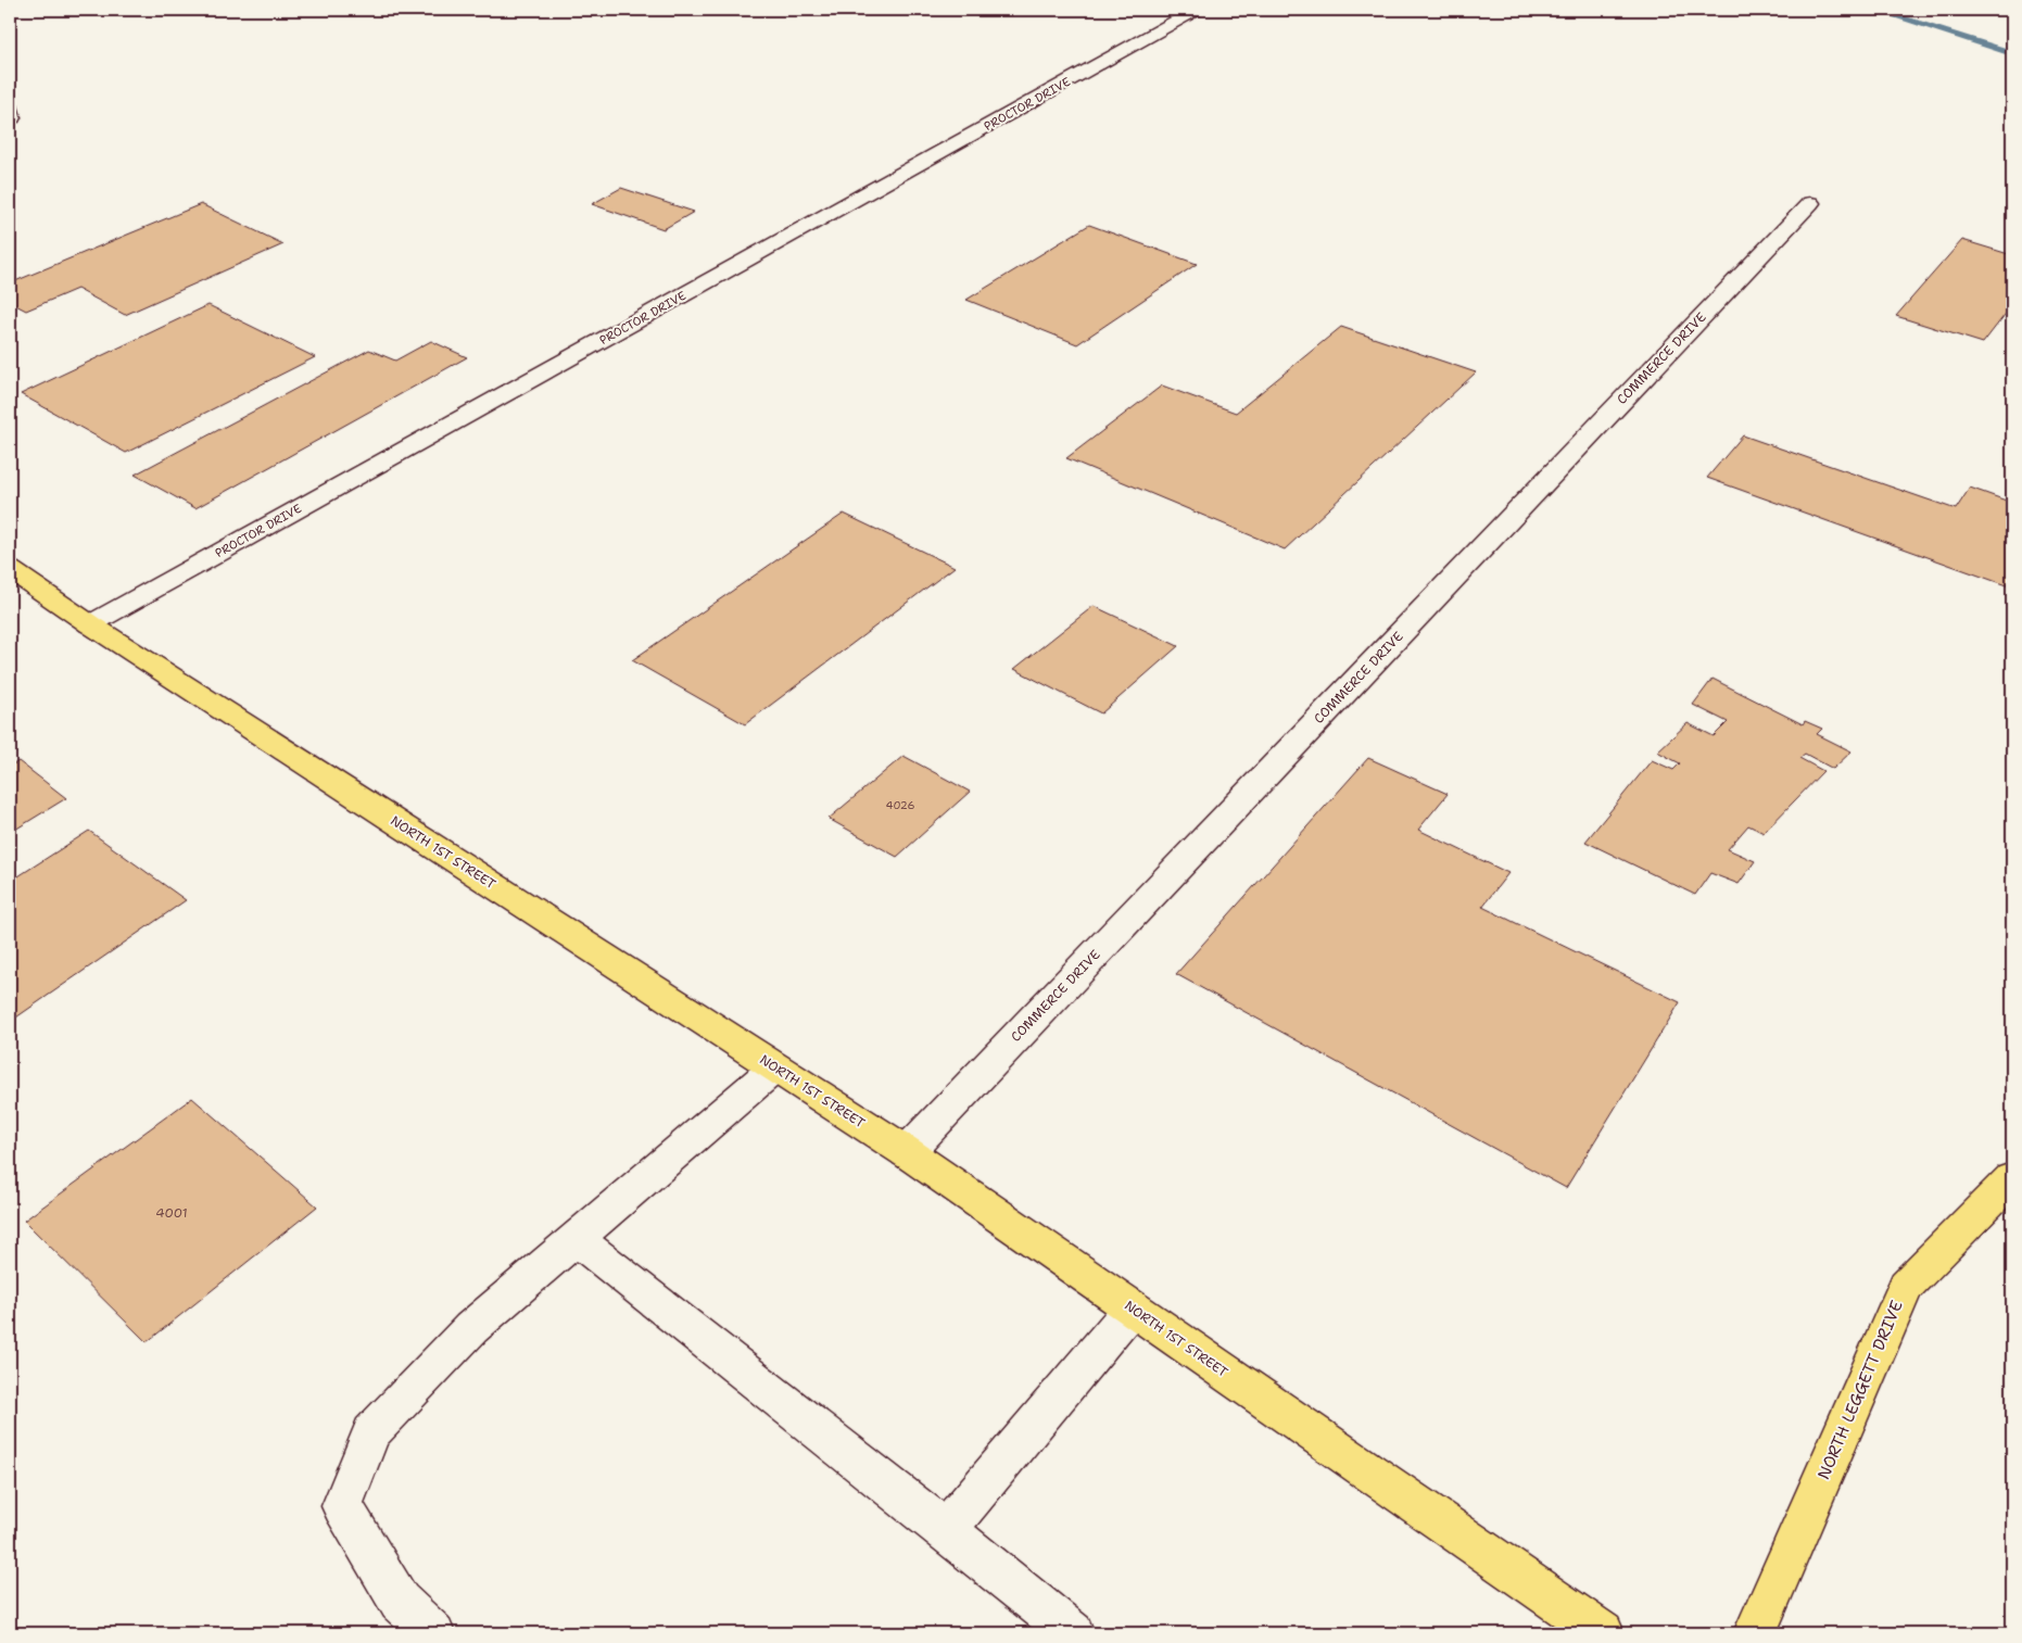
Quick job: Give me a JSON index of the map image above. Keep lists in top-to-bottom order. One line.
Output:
{"streets":{"main road":["NORTH 1ST STREET","NORTH LEGGETT DRIVE"],"street":["PROCTOR DRIVE","COMMERCE DRIVE"]},"crossings":[["PROCTOR DRIVE","NORTH 1ST STREET"],["COMMERCE DRIVE","NORTH 1ST STREET"]],"house_numbers":["4026","4001"]}
